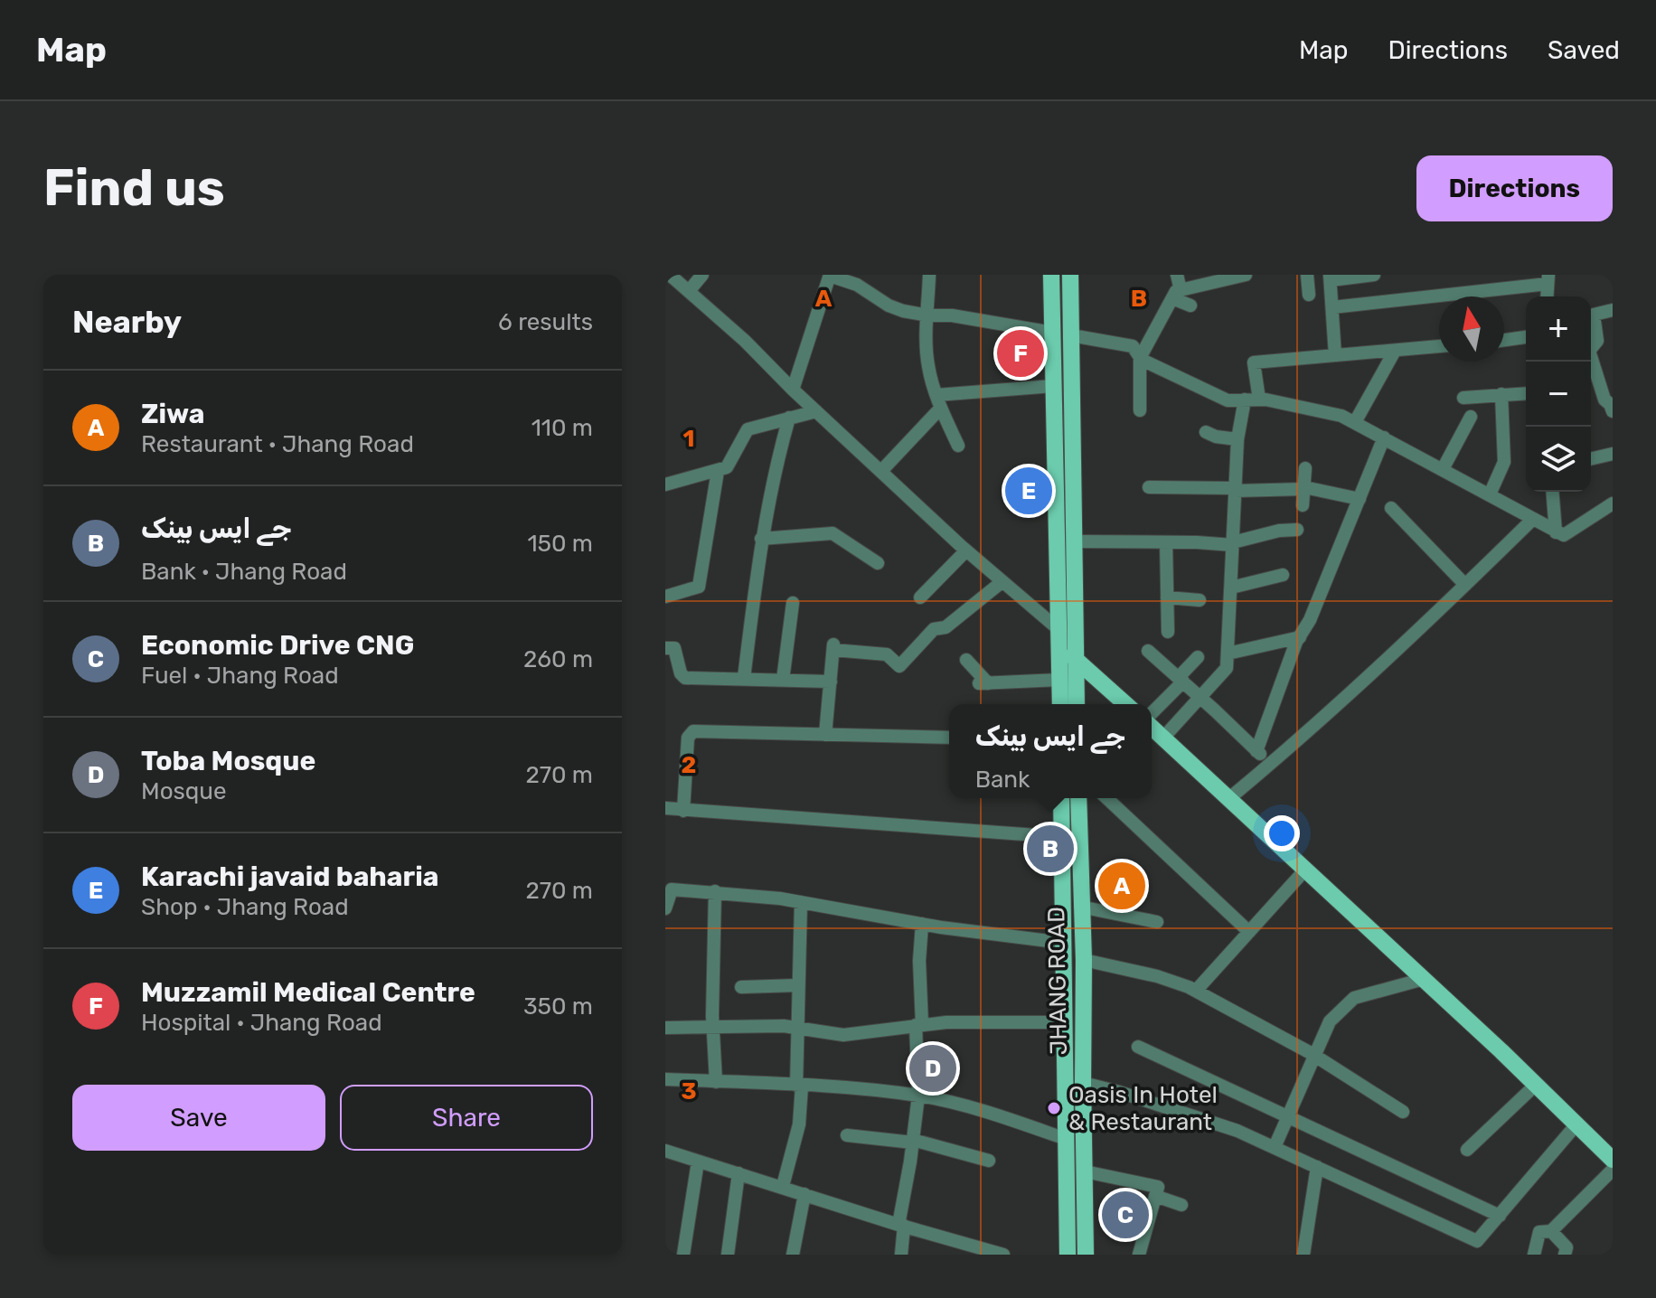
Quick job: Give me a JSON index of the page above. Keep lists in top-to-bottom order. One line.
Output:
{"streets":{"main road":["JHANG ROAD"]},"places":["Oasis In Hotel & Restaurant"],"north":"top","page":{"header":"Map","nav":["Map","Directions","Saved"],"buttons":["Directions",["Save","Share"]],"title":"Find us","heading":["Nearby","6 results"],"map_buttons":["+","−"],"pins":["F","E","B","A","D","C"],"list":[{"mark":"A","name":"Ziwa","note":"Restaurant · Jhang Road","value":"110 m"},{"mark":"B","name":"جے ایس بینک","note":"Bank · Jhang Road","value":"150 m"},{"mark":"C","name":"Economic Drive CNG","note":"Fuel · Jhang Road","value":"260 m"},{"mark":"D","name":"Toba Mosque","note":"Mosque","value":"270 m"},{"mark":"E","name":"Karachi javaid baharia","note":"Shop · Jhang Road","value":"270 m"},{"mark":"F","name":"Muzzamil Medical Centre","note":"Hospital · Jhang Road","value":"350 m"}],"popup":["جے ایس بینک","Bank"]},"grid":{"columns":["A","B"],"rows":["1","2","3"]}}
